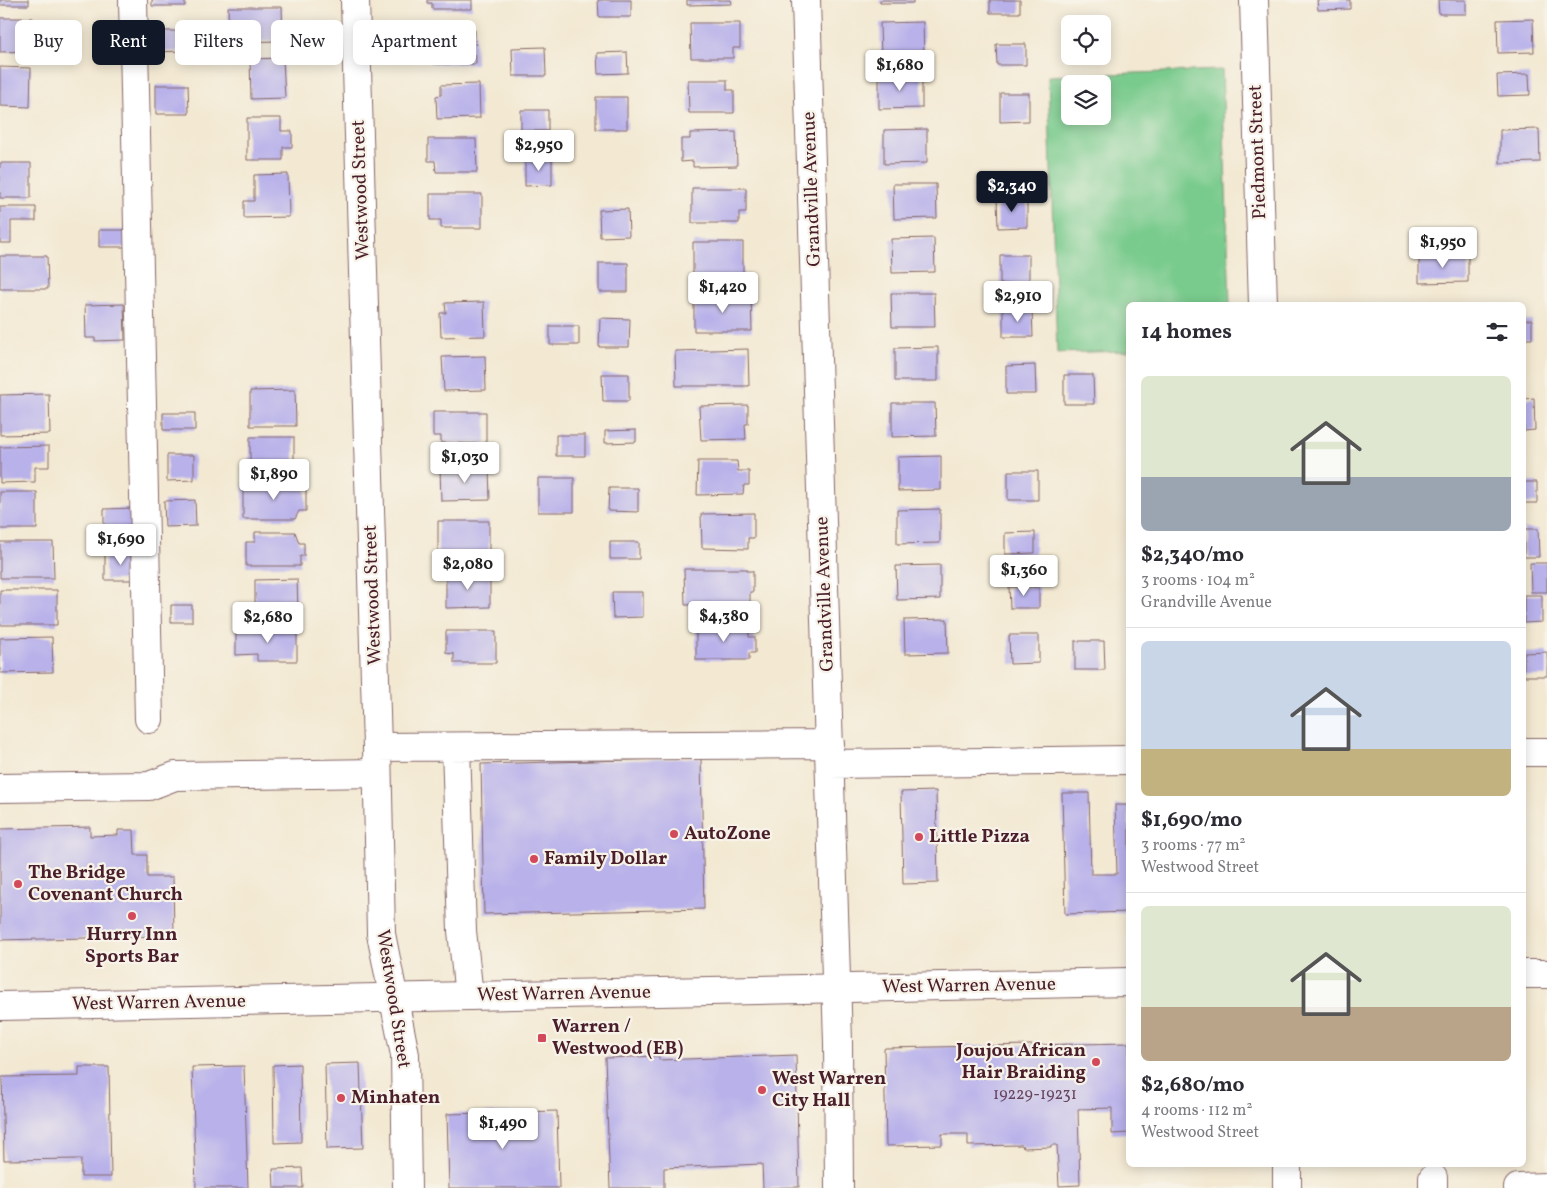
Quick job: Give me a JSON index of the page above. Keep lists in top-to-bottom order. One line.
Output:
{"streets":{"street":["Piedmont Street","Grandville Avenue","Westwood Street","West Warren Avenue"]},"crossings":[["Grandville Avenue","West Warren Avenue"],["Westwood Street","West Warren Avenue"]],"places":{"other":["AutoZone","Little Pizza","Family Dollar","The Bridge Covenant Church","Hurry Inn Sports Bar","Joujou African Hair Braiding","West Warren City Hall","Minhaten"],"transit":["Warren / Westwood (EB)"]},"house_numbers":["19229-19231"],"page":{"chip":["Buy","Rent","Filters","New","Apartment"],"price":["$1,680","$2,950","$2,340","$1,950","$1,420","$2,910","$1,030","$1,890","$1,690","$2,080","$1,360","$4,380","$2,680","$1,490"],"heading":"14 homes","list":[{"name":"$2,340/mo","note":"3 rooms · 104 m² · Grandville Avenue"},{"name":"$1,690/mo","note":"3 rooms · 77 m² · Westwood Street"},{"name":"$2,680/mo","note":"4 rooms · 112 m² · Westwood Street"}]}}
